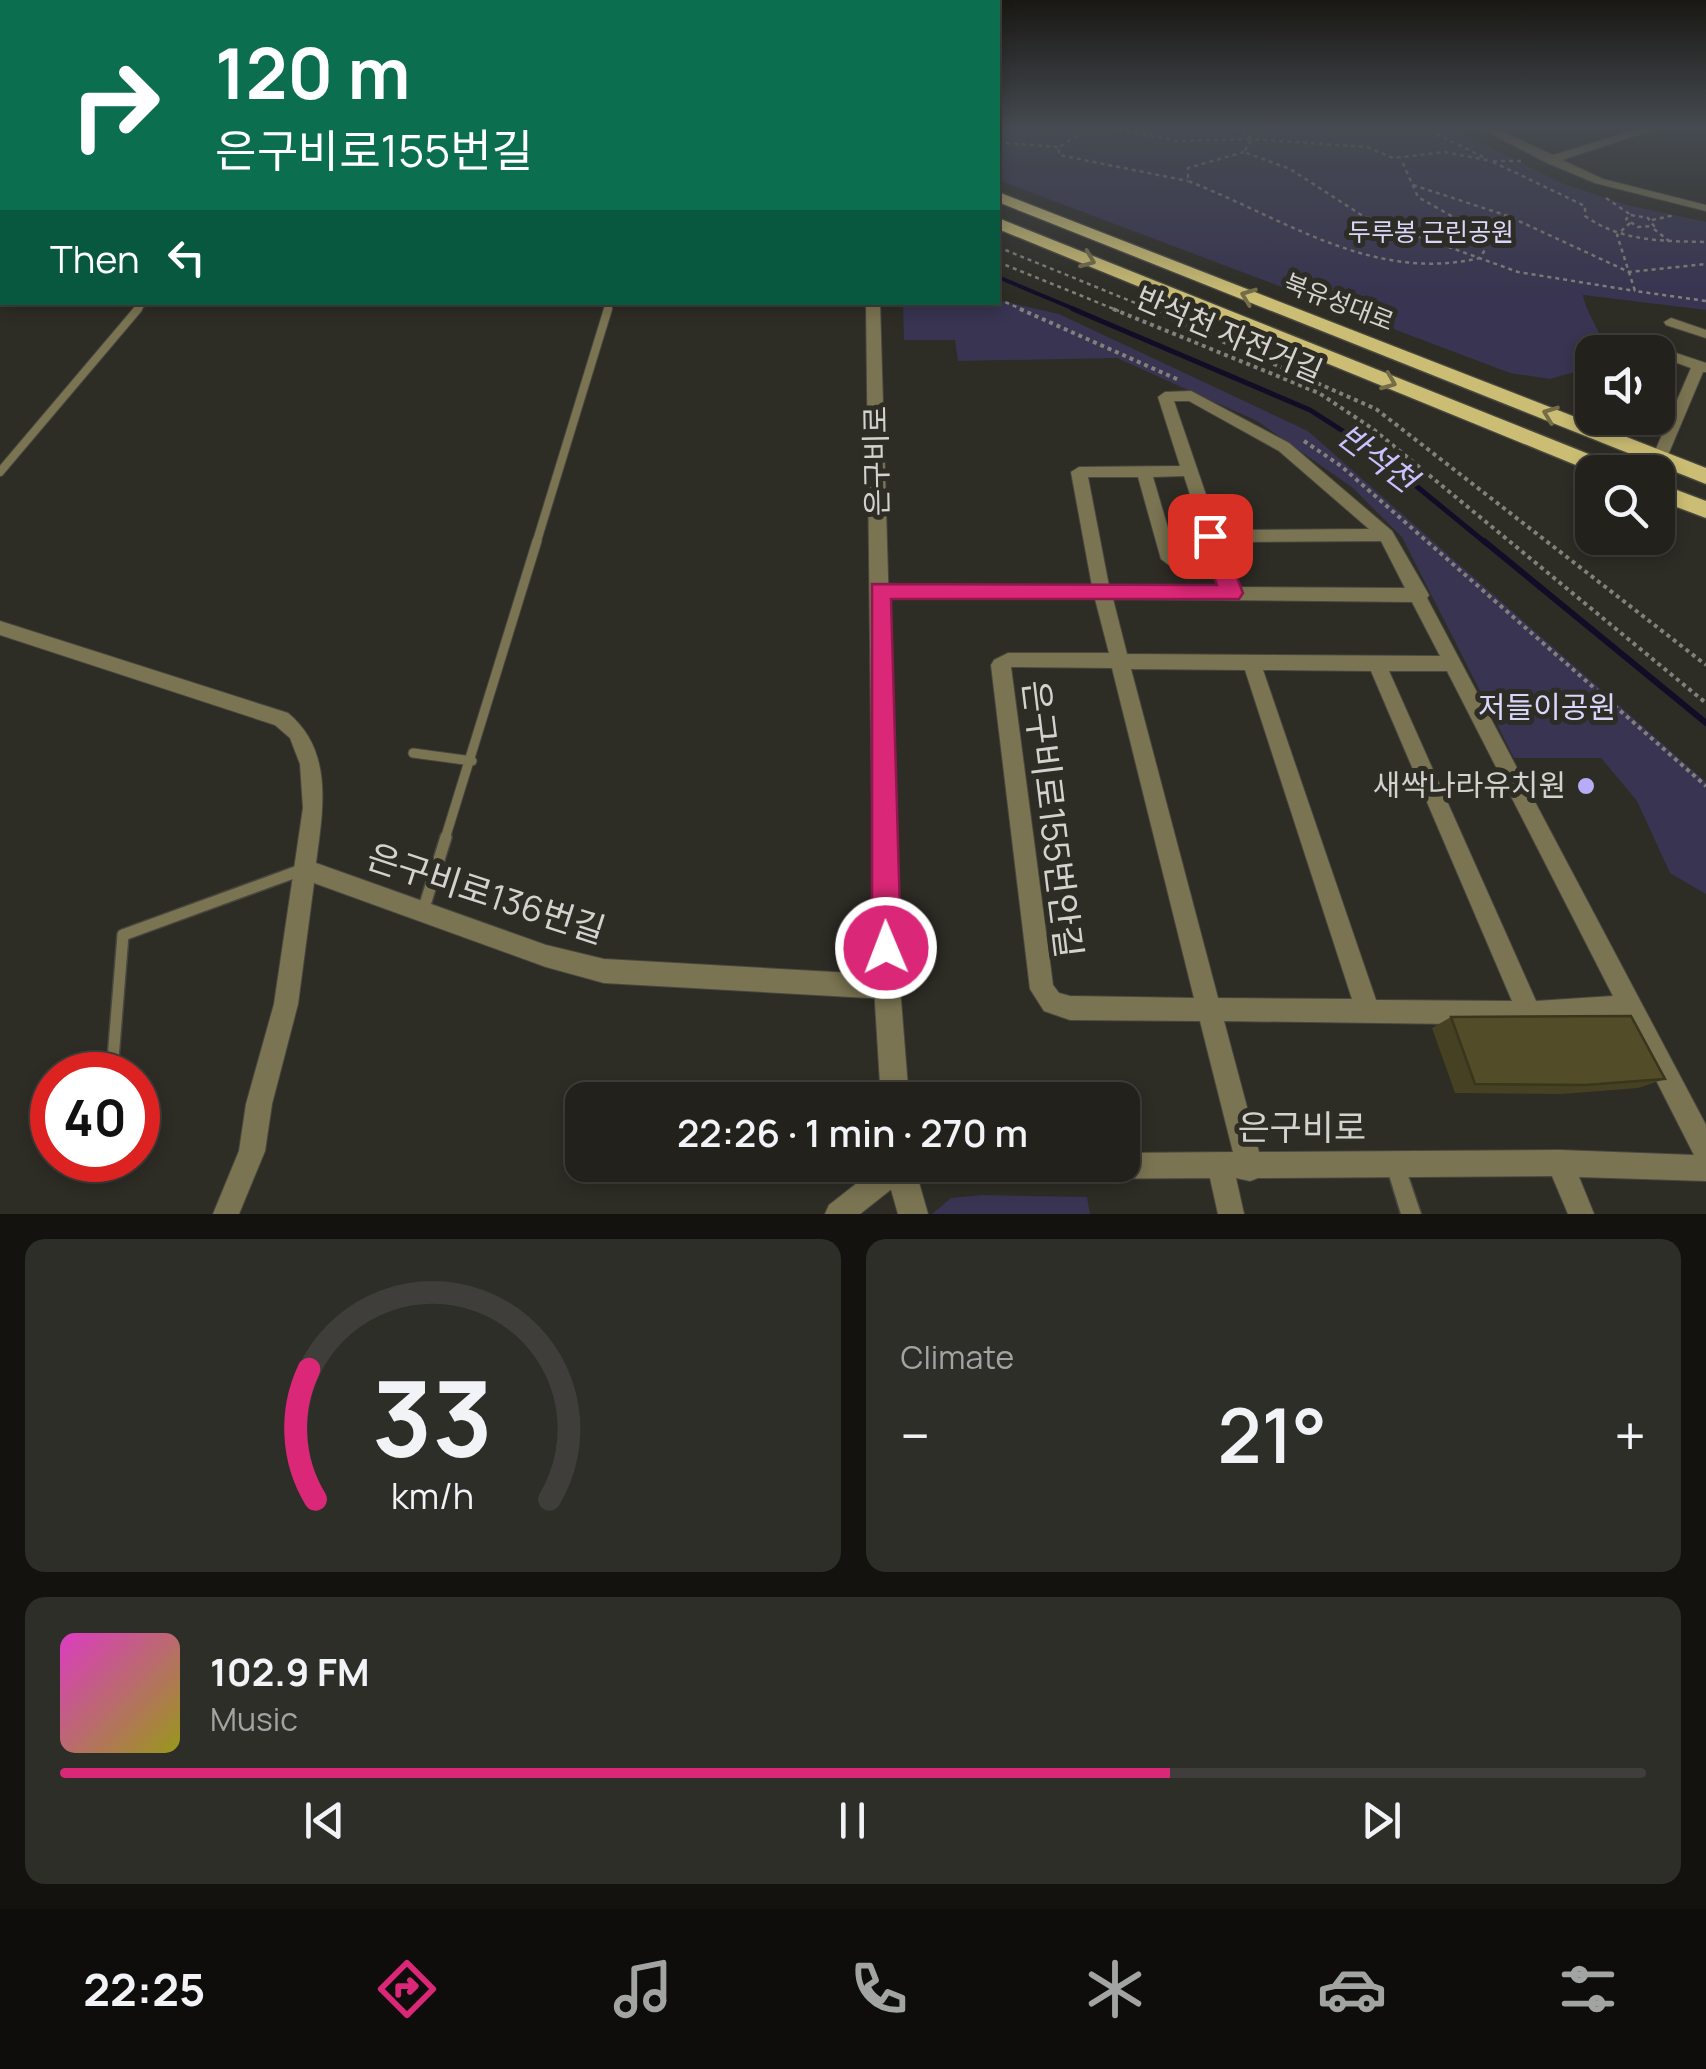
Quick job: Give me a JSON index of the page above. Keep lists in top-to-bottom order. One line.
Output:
{"streets":{"main road":["북유성대로"],"street":["은구비로","은구비로155번안길","은구비로136번길"],"path":["반석천 자전거길"]},"crossings":[["은구비로","은구비로136번길"]],"water":["반석천"],"parks":["두루봉 근린공원","저들이공원"],"places":["새싹나라유치원"],"page":{"turn":["120 m","은구비로155번길"],"then":"Then","limit":"40","trip":"22:26 · 1 min · 270 m","tile":"Climate","heat":["−","21°","+"],"song":["102.9 FM","Music"],"tabs":"22:25","gauge":["33","km/h"]}}
